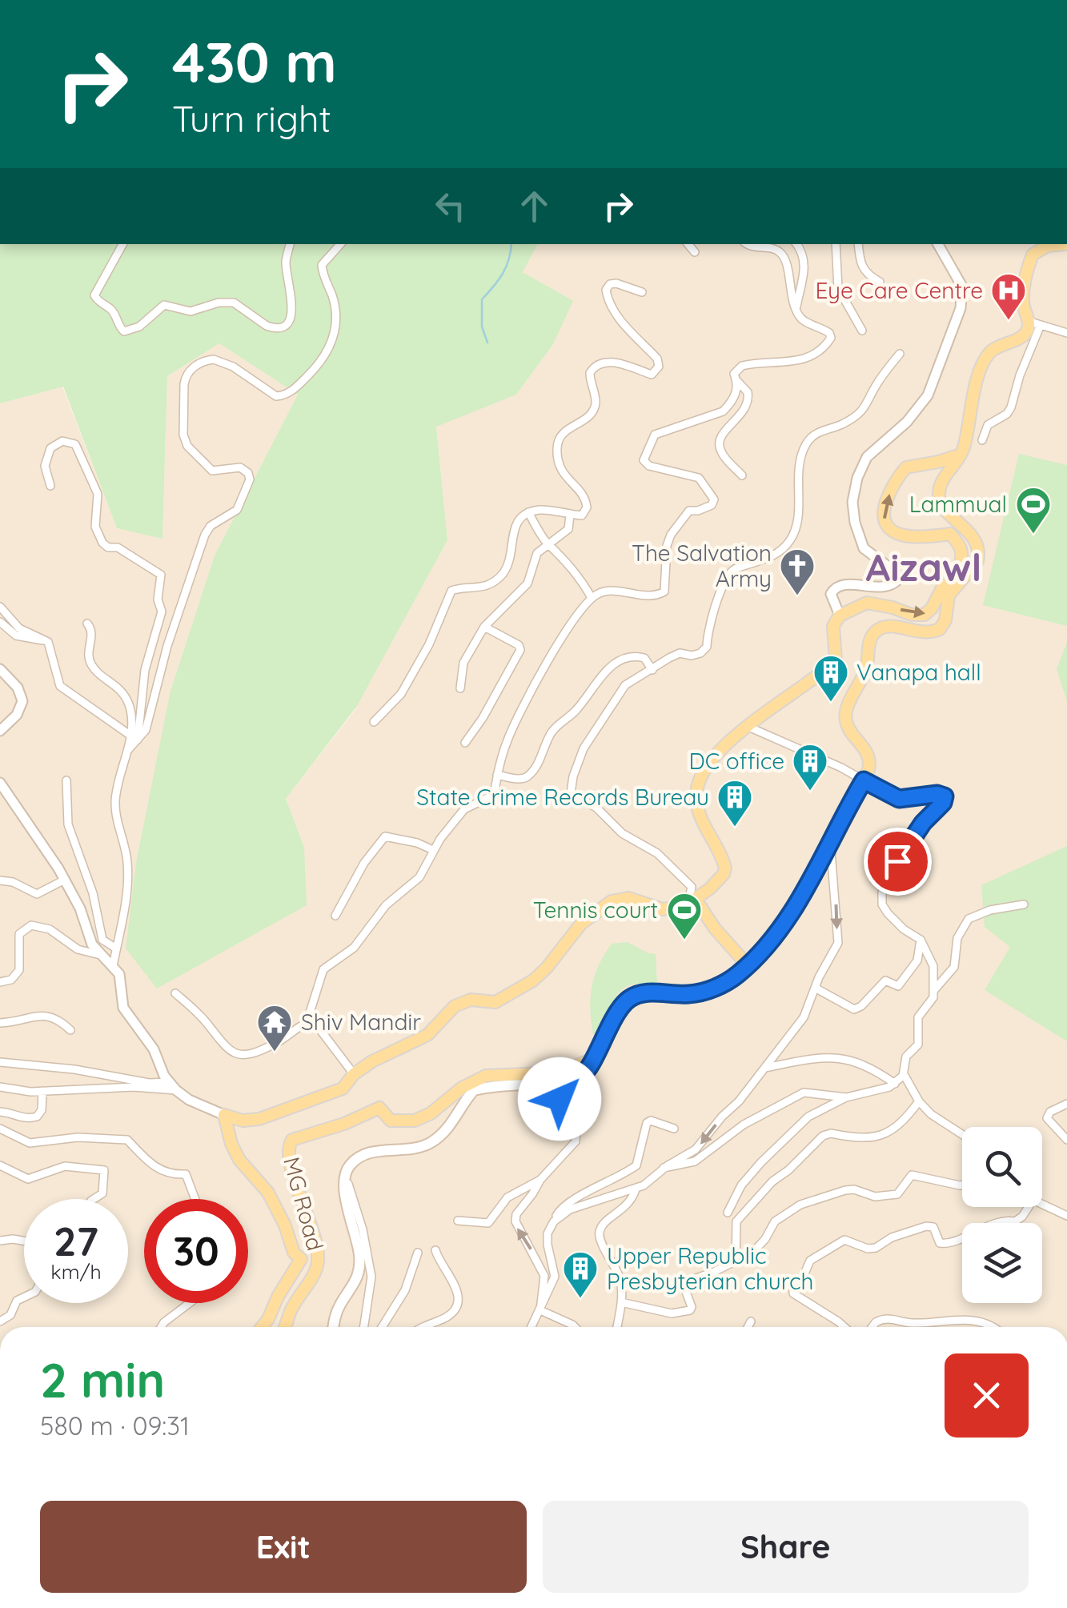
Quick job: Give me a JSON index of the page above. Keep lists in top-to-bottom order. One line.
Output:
{"streets":{"main road":["MG Road"]},"districts":["Aizawl"],"places":{"hospital":["Eye Care Centre"],"sports":["Lammual","Tennis court"],"church":["The Salvation Army"],"building":["Vanapa hall","DC office","State Crime Records Bureau","Upper Republic Presbyterian church"],"temple":["Shiv Mandir"]},"page":{"turn":["430 m","Turn right"],"speed":"27 km/h","limit":"30","heading":["2 min","580 m · 09:31"],"buttons":["Exit","Share"]}}
